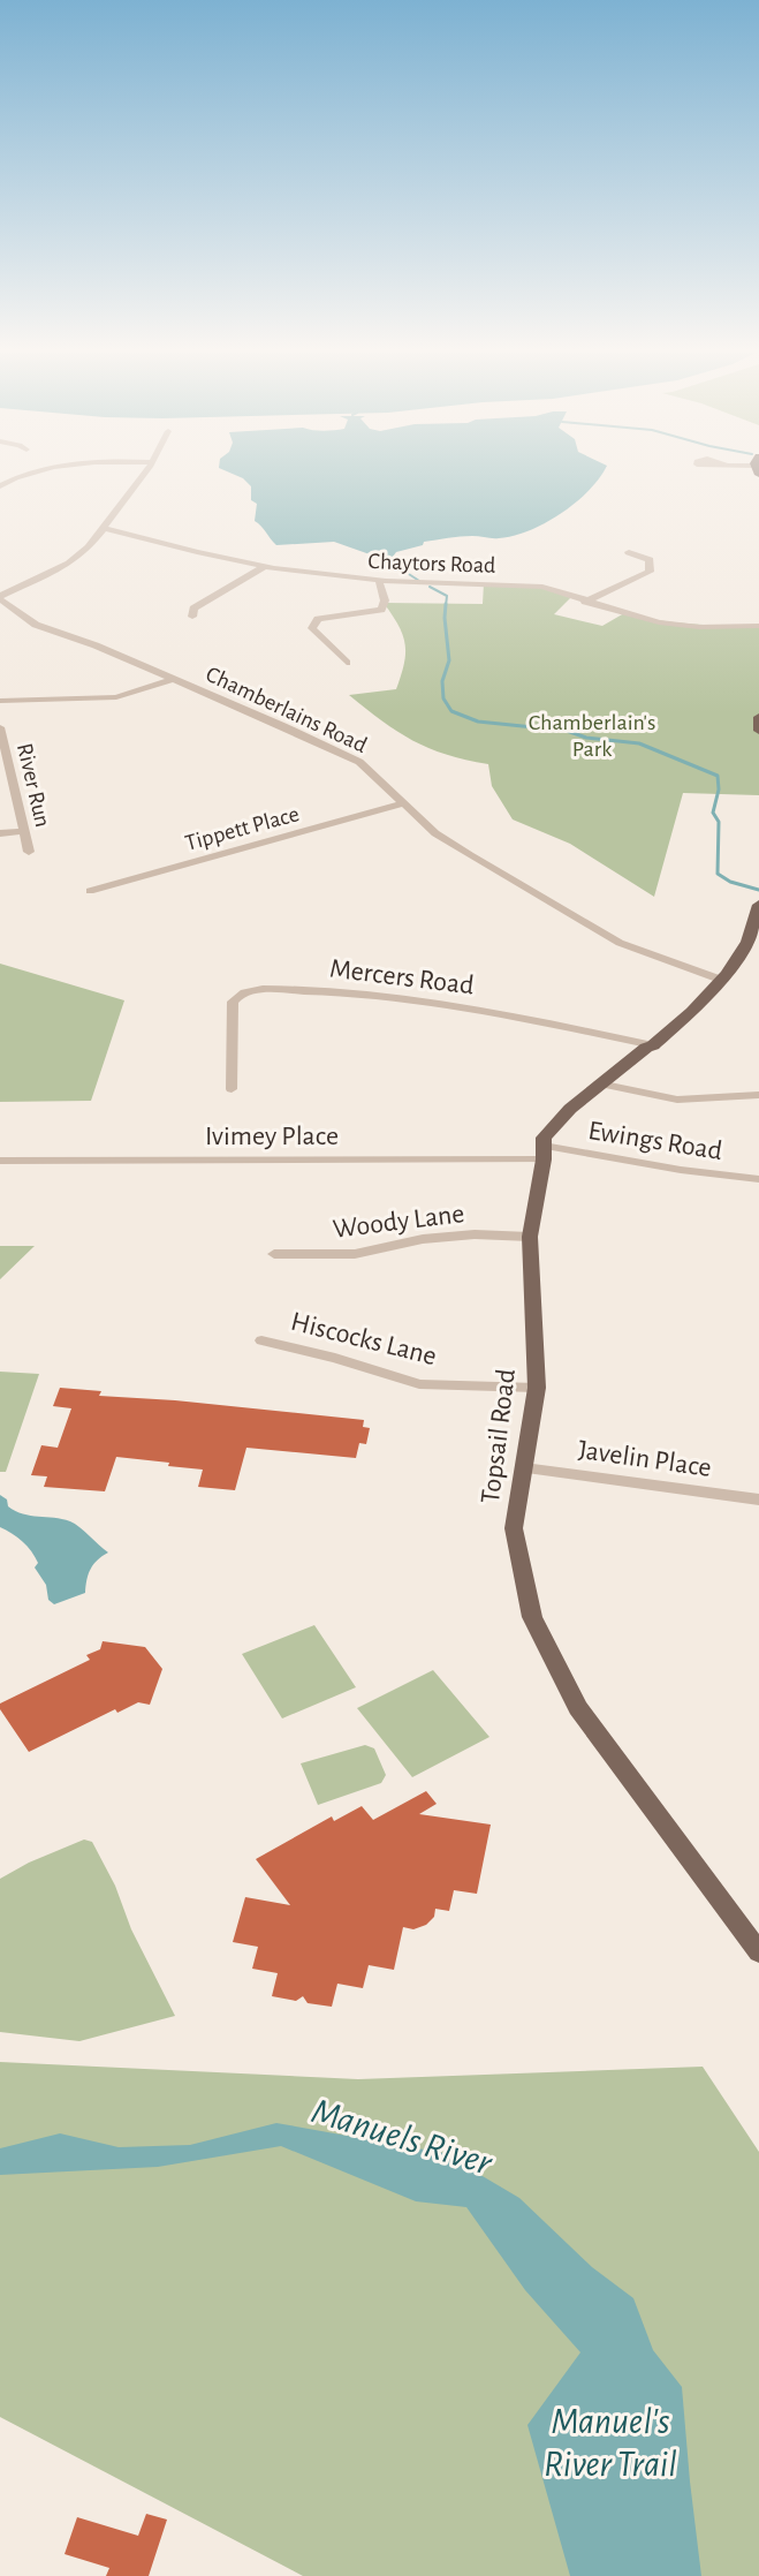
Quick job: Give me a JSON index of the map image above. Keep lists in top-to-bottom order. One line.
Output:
{"streets":{"main road":["Topsail Road"],"street":["Chaytors Road","Chamberlains Road","River Run","Tippett Place","Mercers Road","Ivimey Place","Ewings Road","Woody Lane","Hiscocks Lane","Javelin Place"]},"crossings":[["Chaytors Road","Chamberlains Road"],["Chamberlains Road","Tippett Place"],["Chamberlains Road","Topsail Road"],["Mercers Road","Topsail Road"],["Ivimey Place","Ewings Road"],["Ivimey Place","Topsail Road"],["Ewings Road","Topsail Road"],["Woody Lane","Topsail Road"],["Hiscocks Lane","Topsail Road"],["Topsail Road","Javelin Place"]],"water":["Manuels River","Manuel's River Trail"],"parks":["Chamberlain's Park"]}
